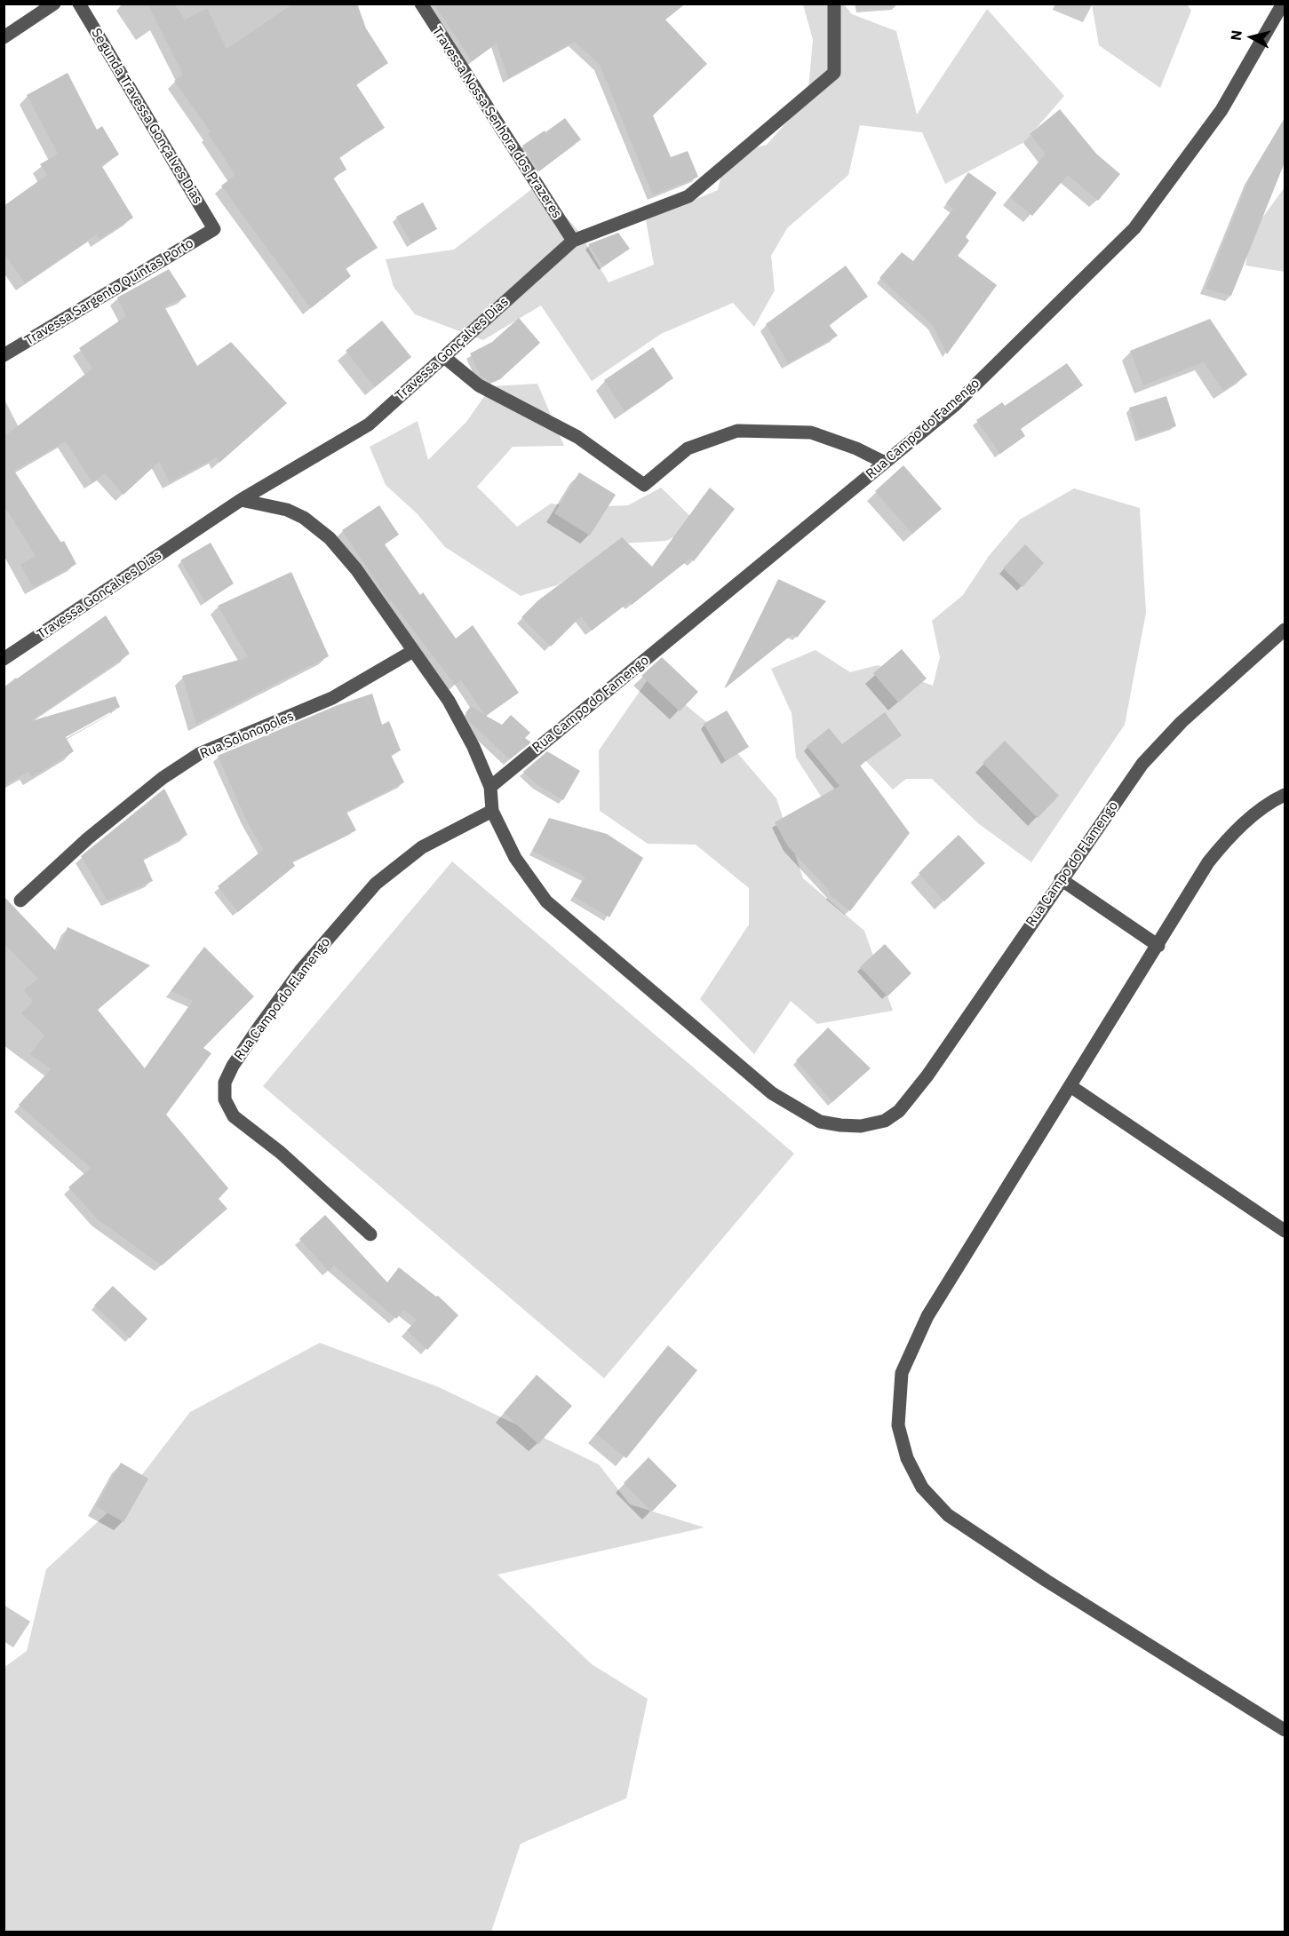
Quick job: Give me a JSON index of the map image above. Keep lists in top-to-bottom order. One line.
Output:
{"streets":{"street":["Segunda Travessa Gonçalves Dias","Travessa Nossa Senhora dos Prazeres","Travessa Sargento Quintas Porto","Travessa Gonçalves Dias","Rua Campo do Famengo","Rua Solonopoles","Rua Campo do Flamengo"]},"crossings":[["Segunda Travessa Gonçalves Dias","Travessa Sargento Quintas Porto"],["Travessa Nossa Senhora dos Prazeres","Travessa Gonçalves Dias"]],"north":"left"}
